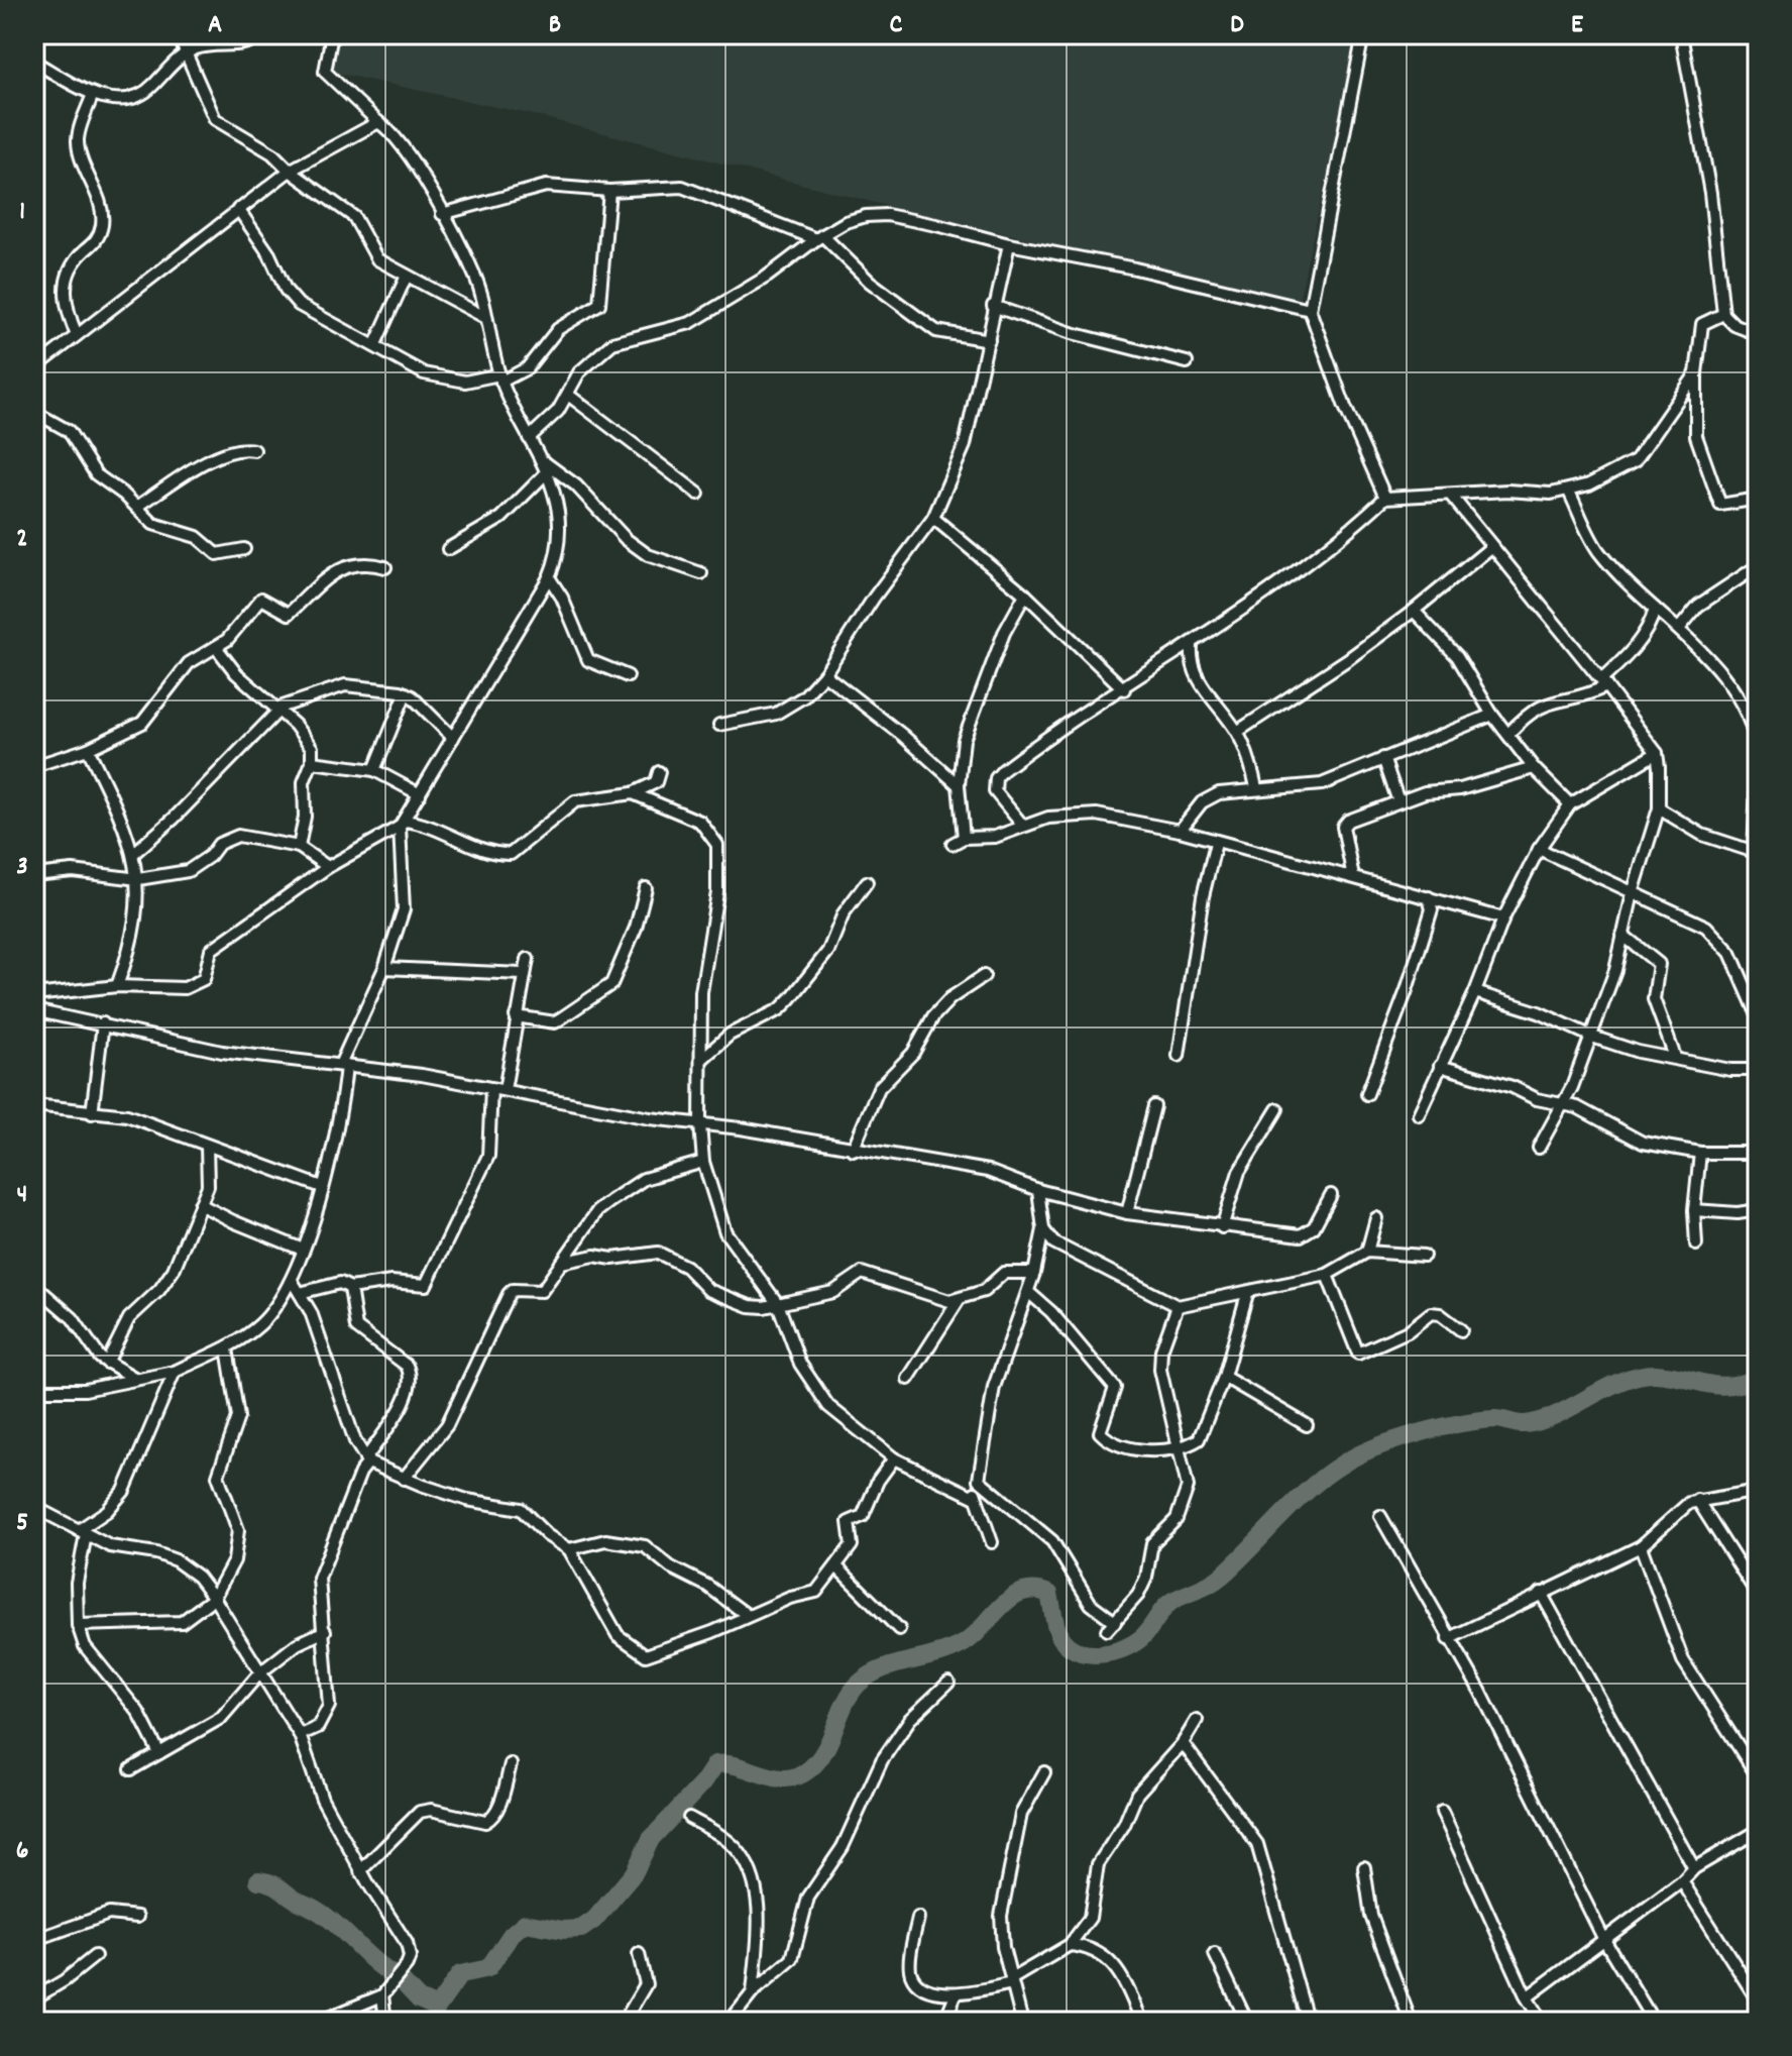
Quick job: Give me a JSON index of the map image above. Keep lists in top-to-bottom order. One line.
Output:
{"grid":{"columns":["A","B","C","D","E"],"rows":["1","2","3","4","5","6"]}}
